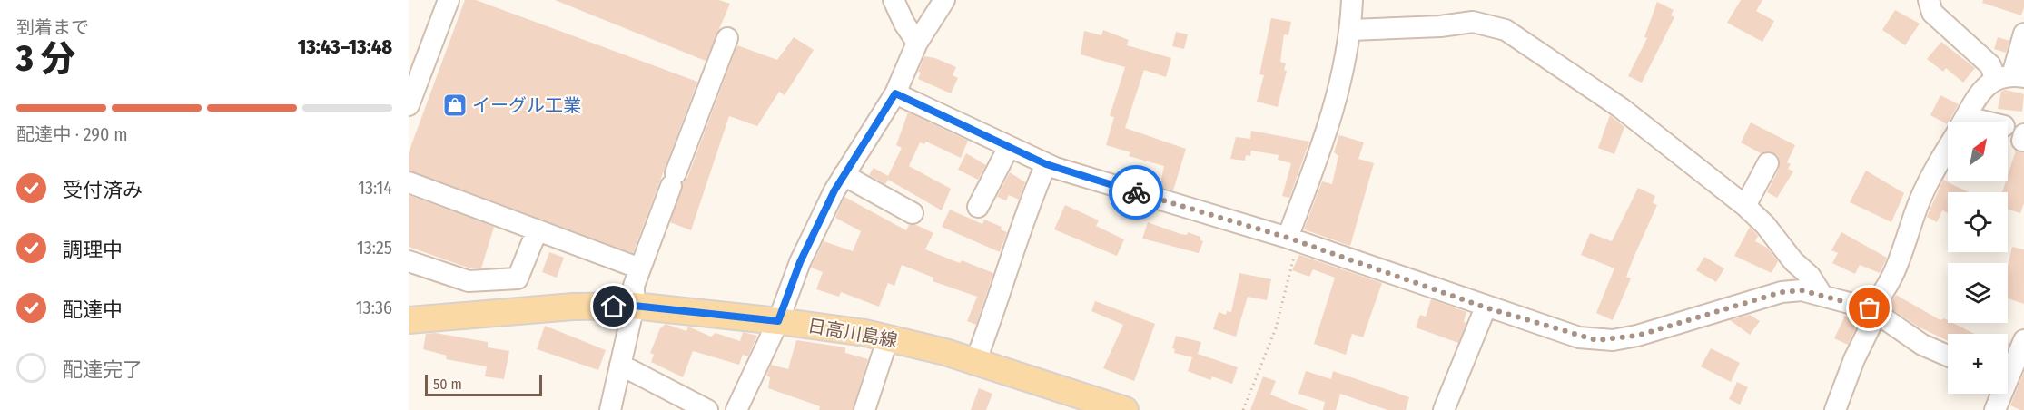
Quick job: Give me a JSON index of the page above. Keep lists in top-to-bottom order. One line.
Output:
{"streets":{"main road":["日高川島線"]},"places":{"shop":["イーグル工業"]},"scale_bar":"50 m","north":"top right","page":{"heading":["3 分","到着まで","13:43–13:48"],"bar":"配達中 · 290 m","map_buttons":"+","list":[["受付済み","13:14"],["調理中","13:25"],["配達中","13:36"],"配達完了"],"scale":"50 m"}}
